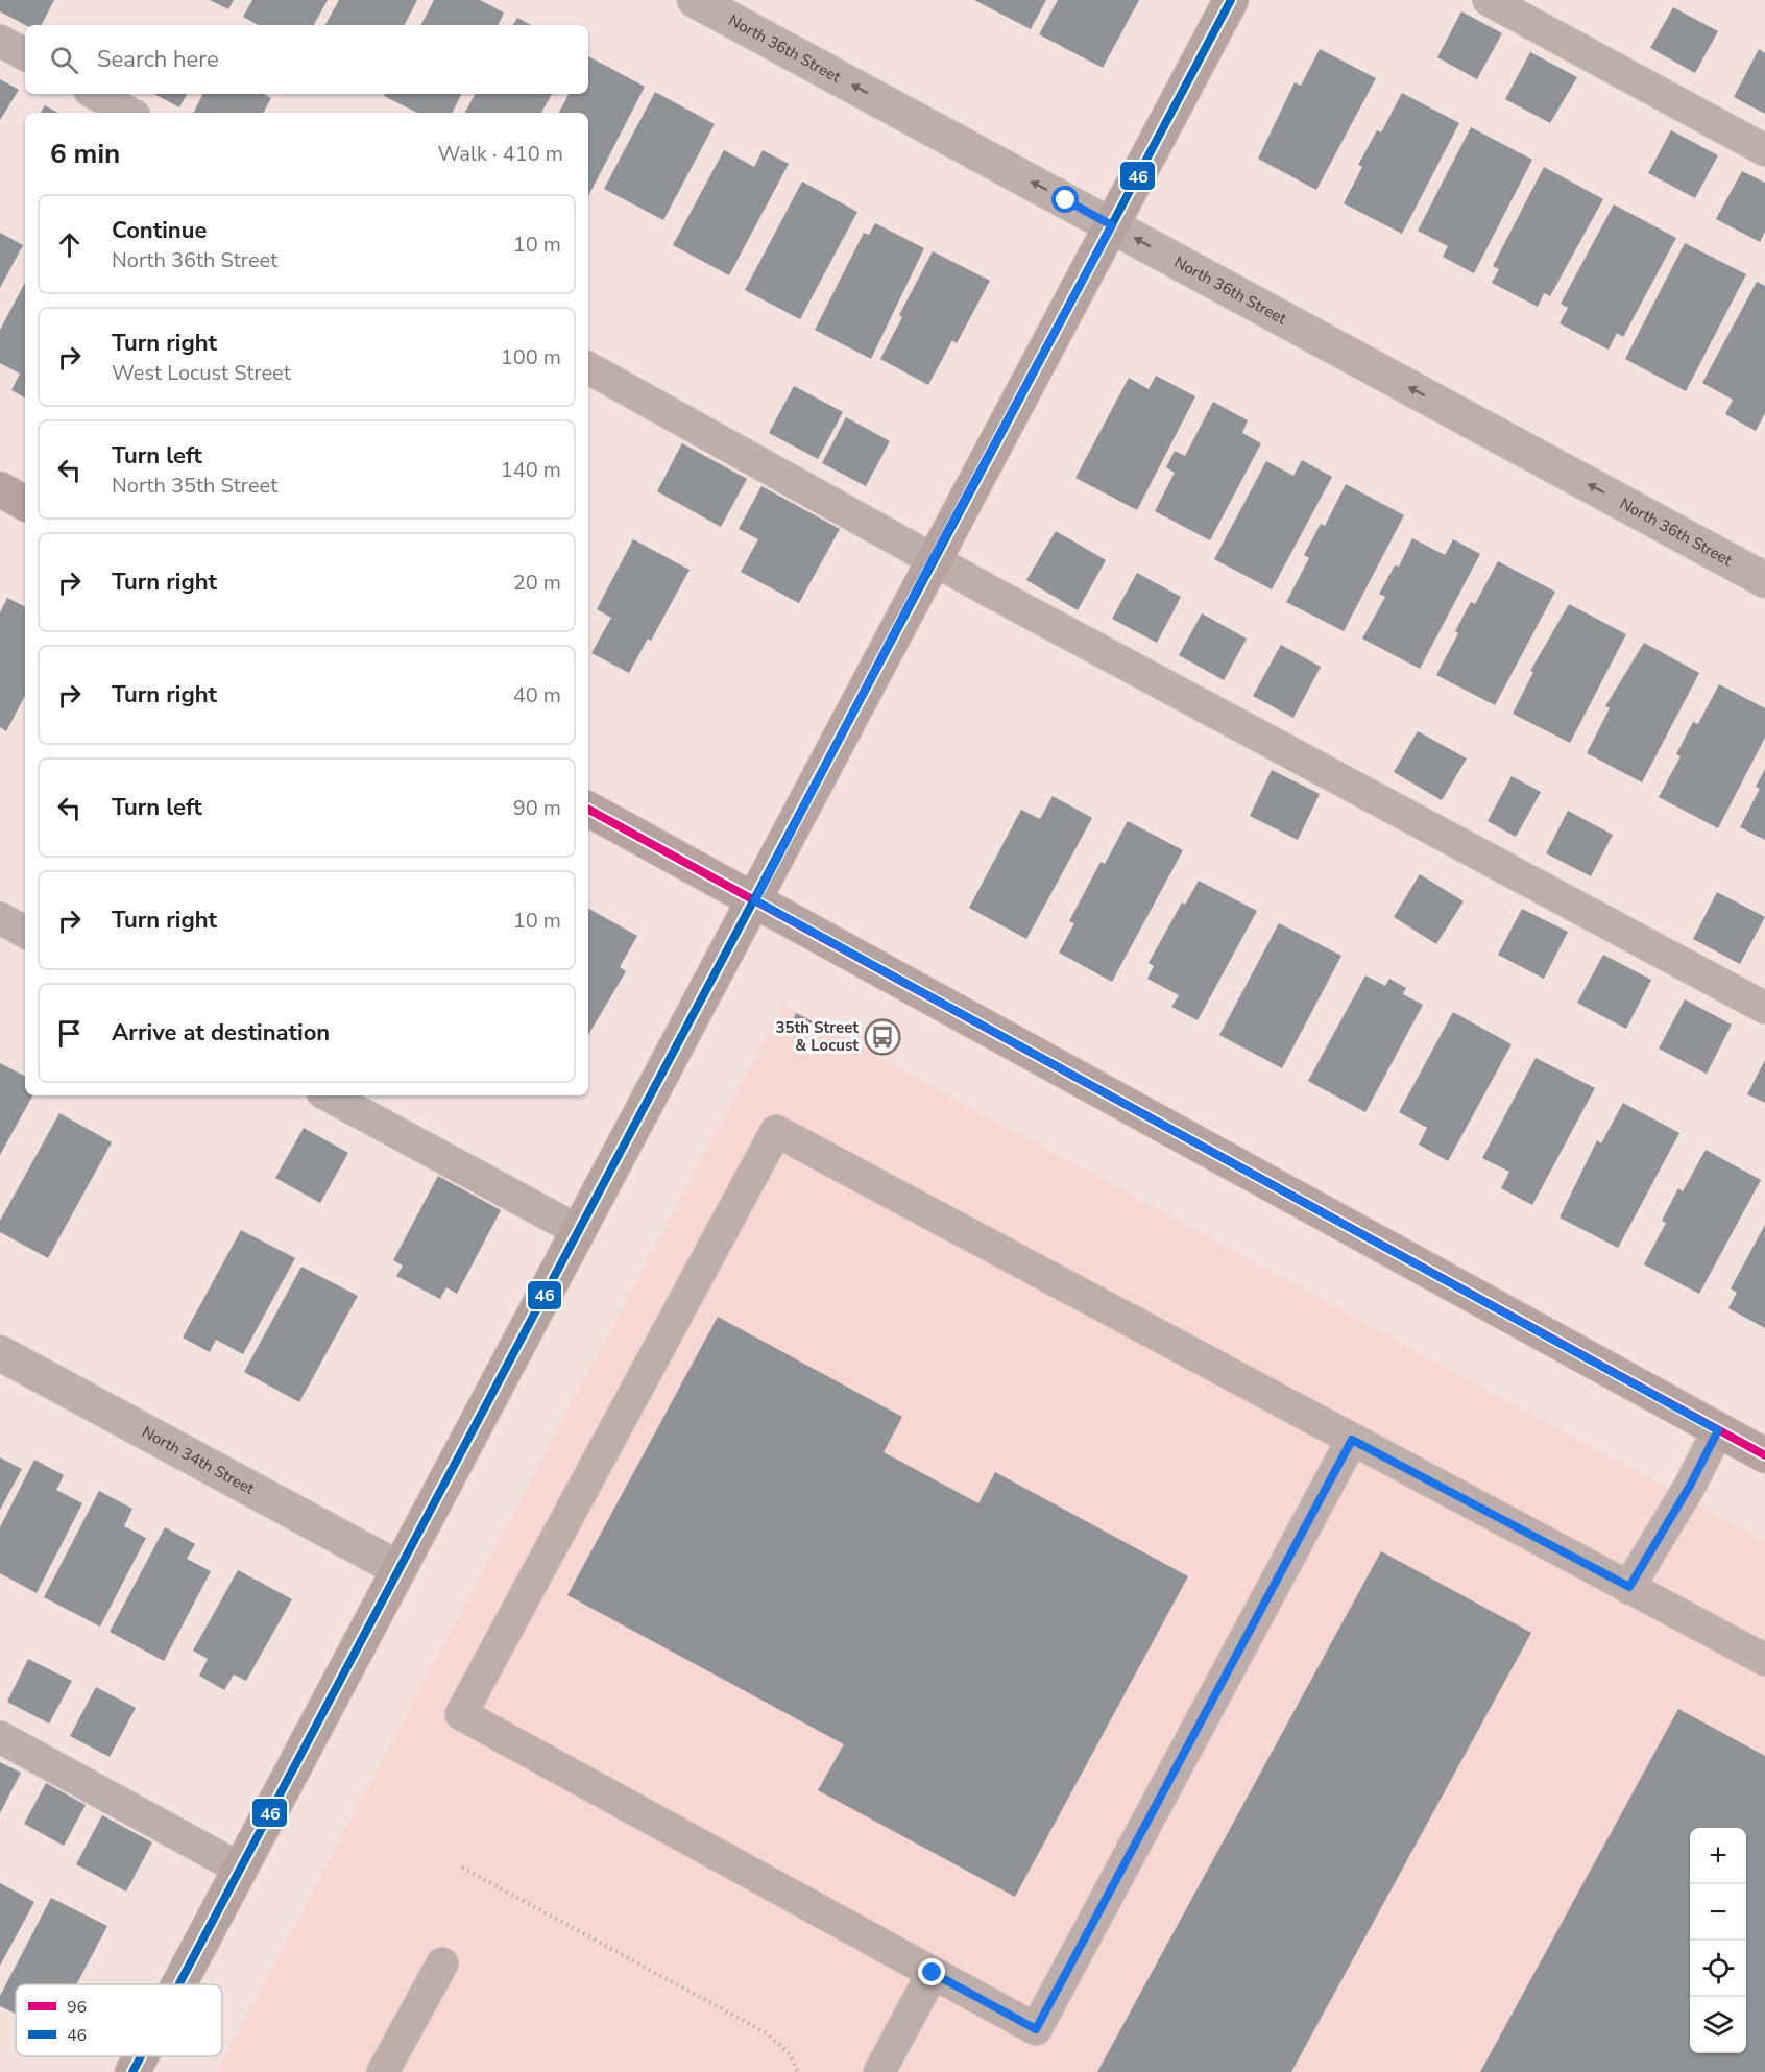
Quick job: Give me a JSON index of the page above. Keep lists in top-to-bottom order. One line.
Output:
{"streets":{"street":["North 36th Street","North 34th Street"]},"one_way":["North 36th Street"],"places":{"bus stop":["35th Street & Locust"]},"lines":["transit line 46","transit line 96"],"legend":["96","46"],"page":{"search":"Search here","heading":["6 min","Walk · 410 m"],"list":[["Continue","North 36th Street","10 m"],["Turn right","West Locust Street","100 m"],["Turn left","North 35th Street","140 m"],["Turn right","20 m"],["Turn right","40 m"],["Turn left","90 m"],["Turn right","10 m"],"Arrive at destination"],"map_buttons":["+","−"]}}
